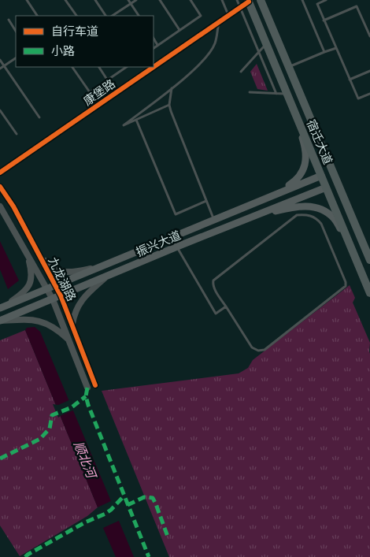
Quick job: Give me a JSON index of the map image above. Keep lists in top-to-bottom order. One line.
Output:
{"streets":{"main road":["宿迁大道","振兴大道"],"street":["康堡路","九龙湖路"]},"crossings":[["康堡路","宿迁大道"],["宿迁大道","振兴大道"],["振兴大道","九龙湖路"]],"water":["顺北河"],"legend":["自行车道","小路"]}
